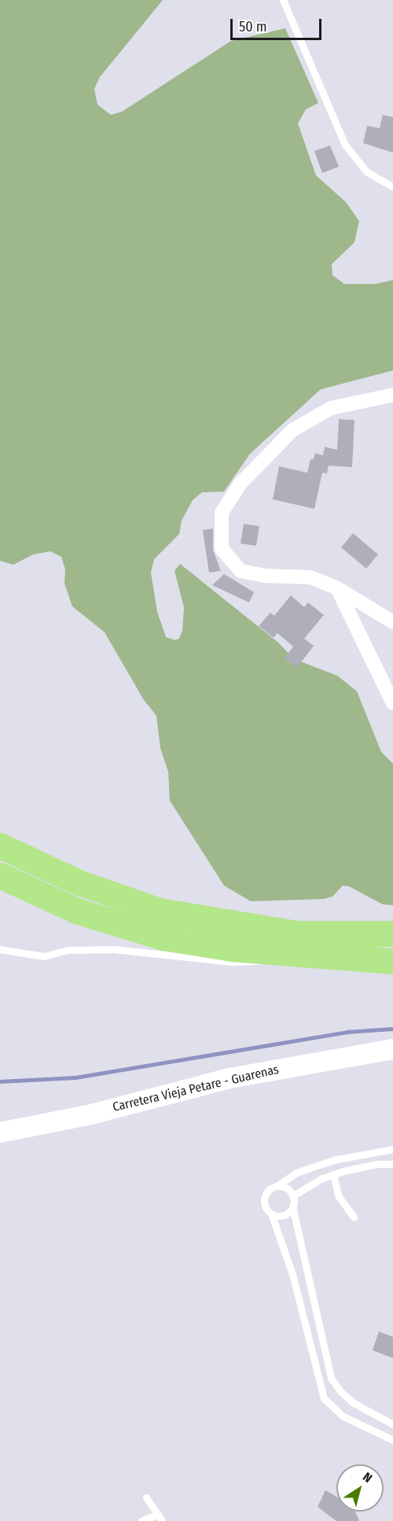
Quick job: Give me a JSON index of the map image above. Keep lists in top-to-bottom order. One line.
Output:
{"streets":{"main road":["Carretera Vieja Petare - Guarenas"]},"scale_bar":"50 m","north":"top right"}
